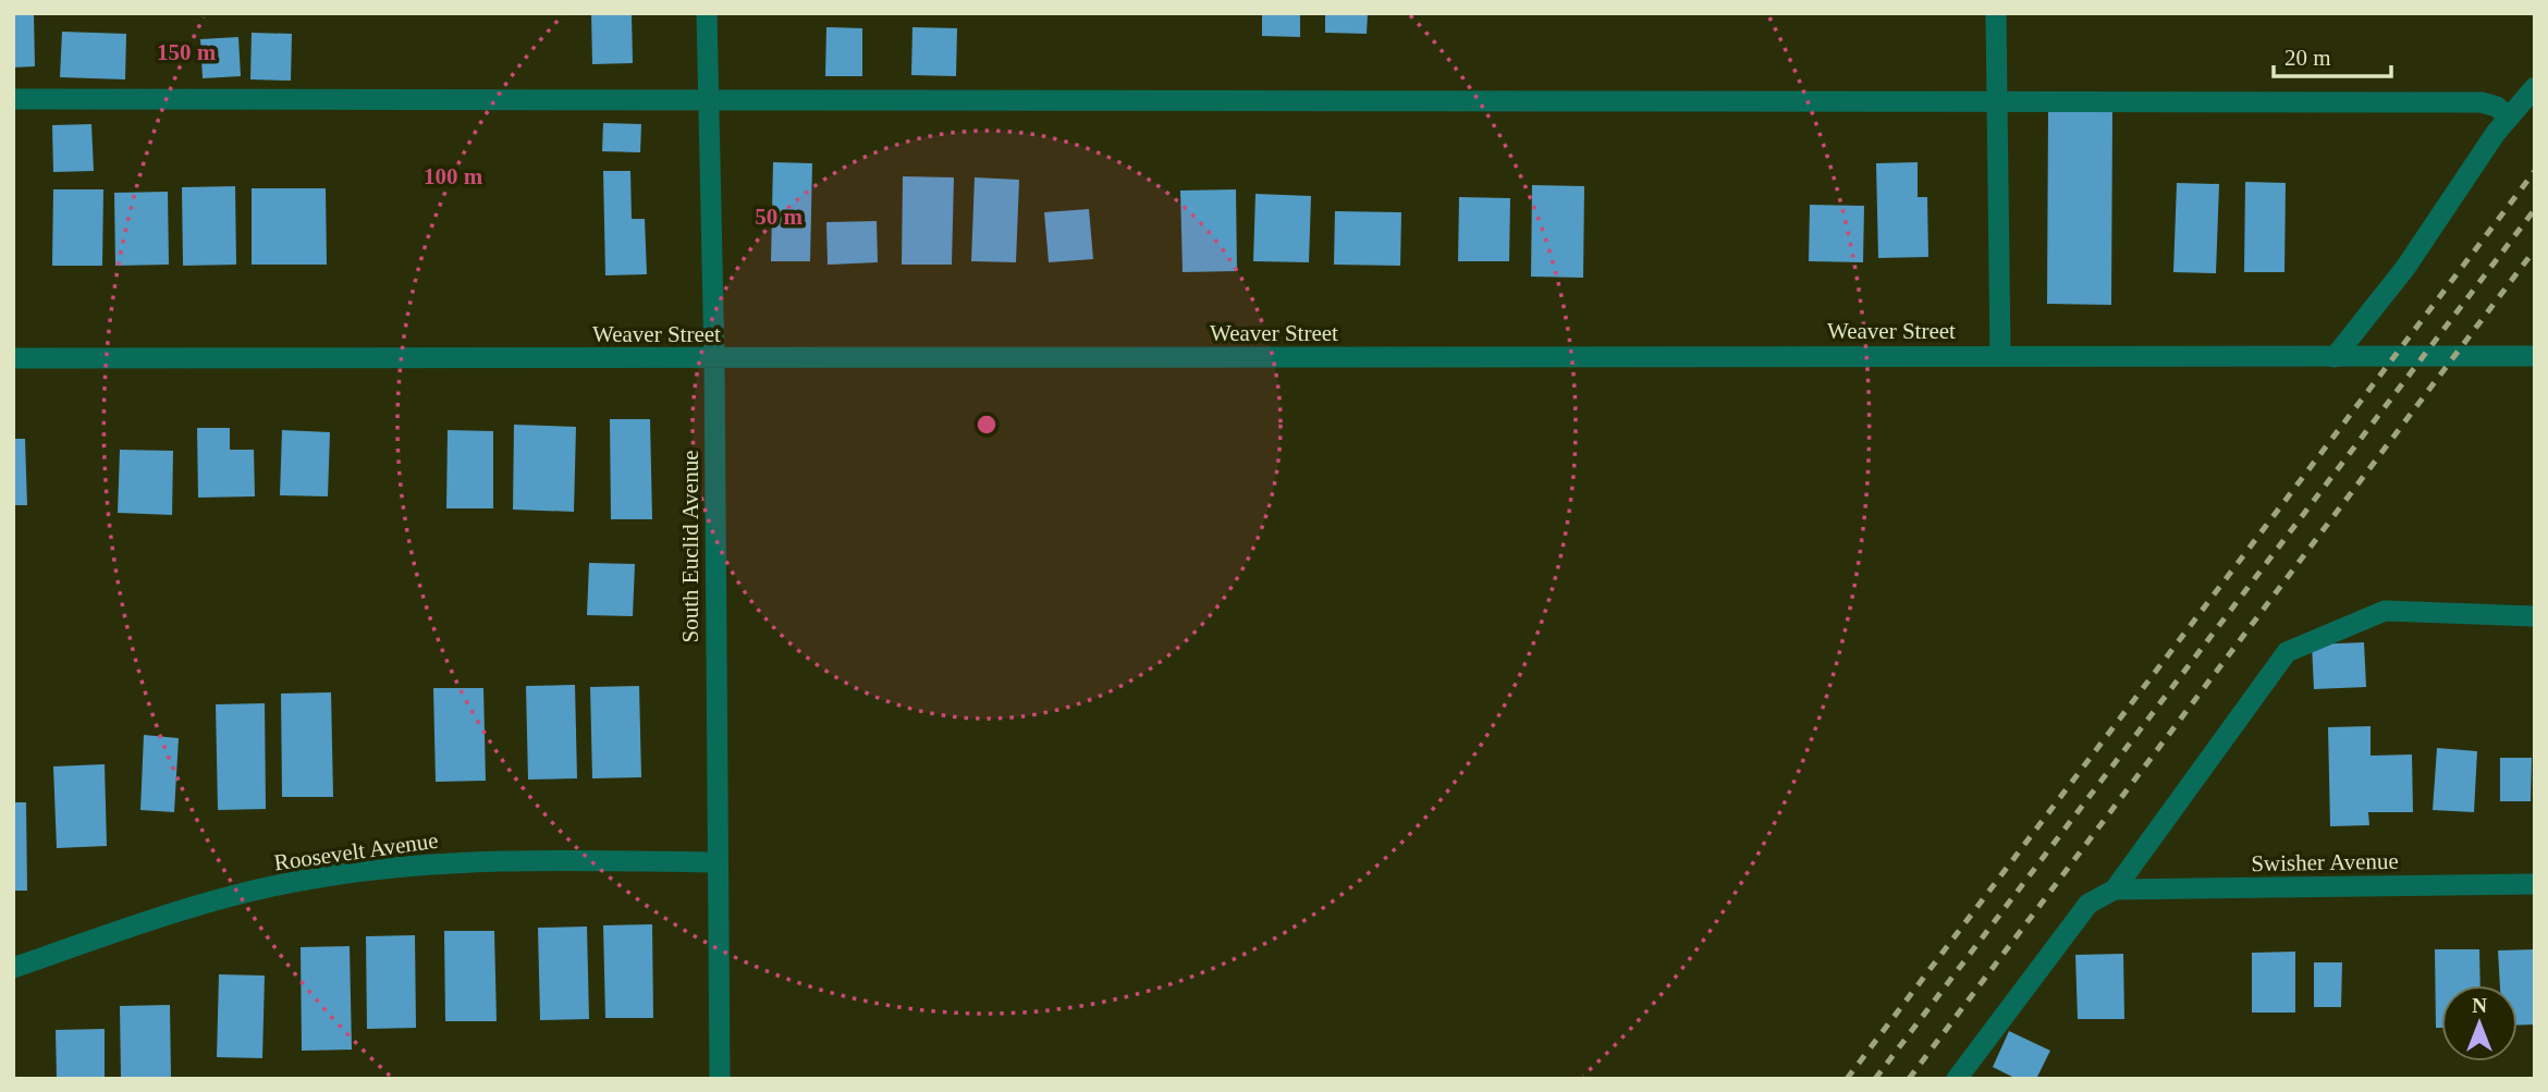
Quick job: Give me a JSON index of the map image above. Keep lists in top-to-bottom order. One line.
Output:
{"streets":{"street":["Weaver Street","South Euclid Avenue","Roosevelt Avenue","Swisher Avenue"]},"crossings":[["Weaver Street","South Euclid Avenue"],["South Euclid Avenue","Roosevelt Avenue"]],"scale_bar":"20 m","north":"top","rings":["150 m","100 m","50 m"]}
